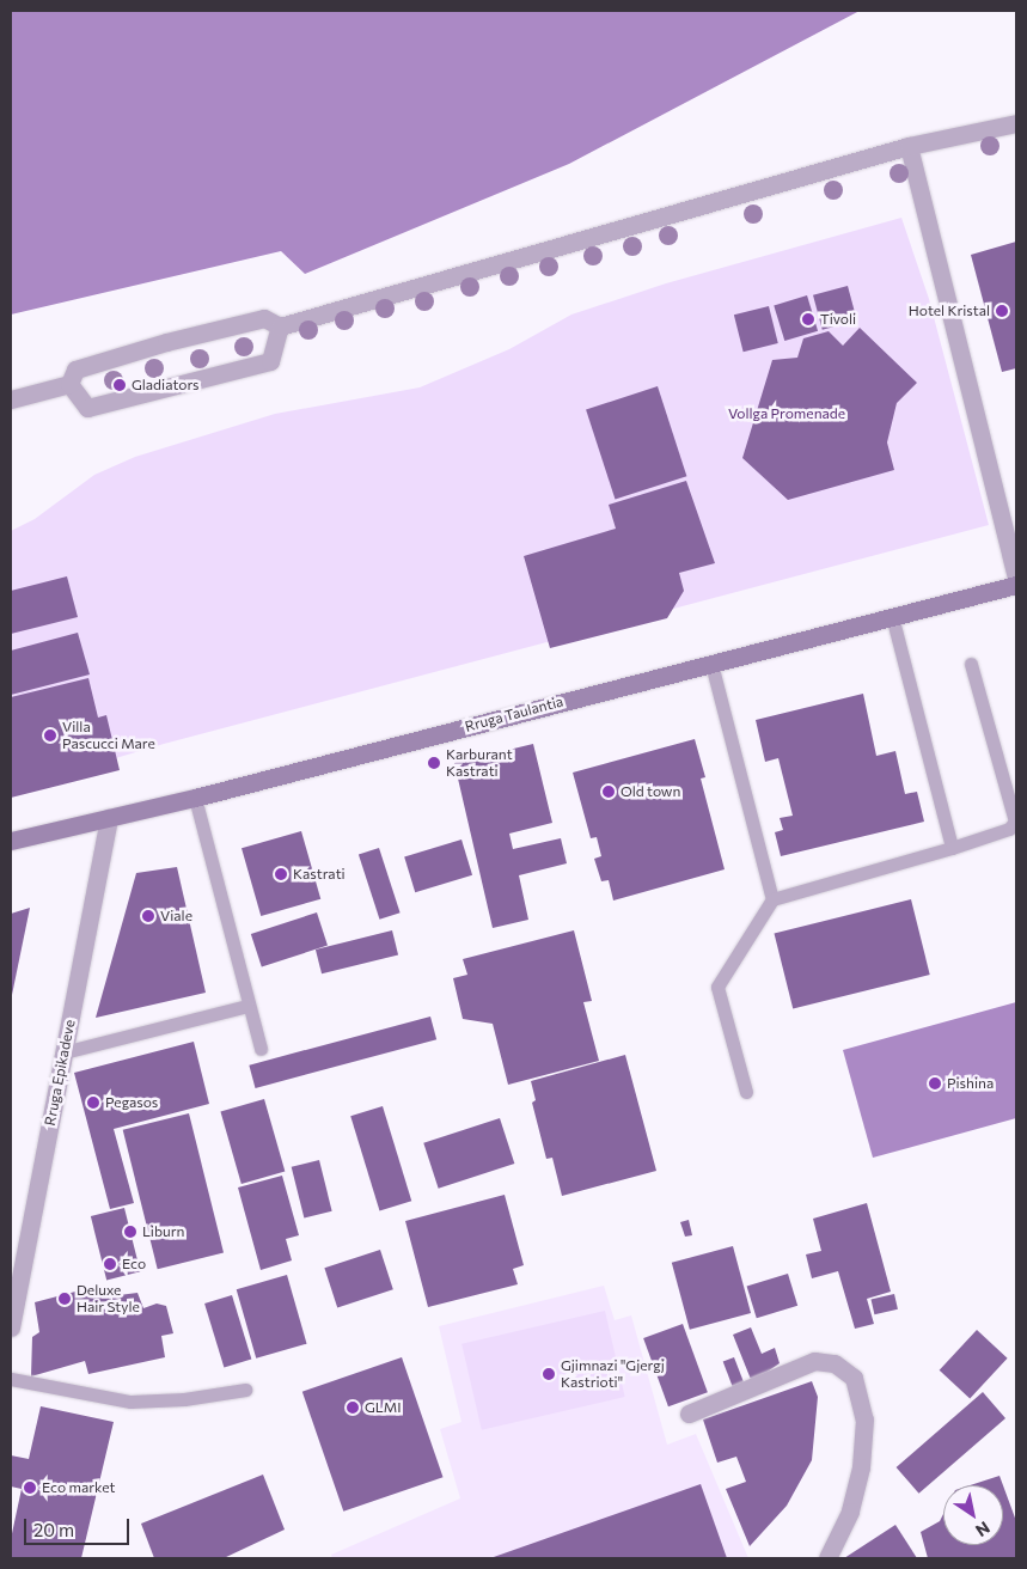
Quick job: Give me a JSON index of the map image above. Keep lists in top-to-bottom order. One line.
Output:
{"streets":{"main road":["Rruga Taulantia"],"street":["Rruga Epikadeve"]},"crossings":[["Rruga Taulantia","Rruga Epikadeve"]],"parks":["Vollga Promenade"],"places":["Hotel Kristal","Tivoli","Gladiators","Villa Pascucci Mare","Karburant Kastrati","Old town","Kastrati","Viale","Pishina","Pegasos","Liburn","Eco","Deluxe Hair Style","Gjimnazi \"Gjergj Kastrioti\"","GLMI","Eco market"],"scale_bar":"20 m","north":"bottom right"}
